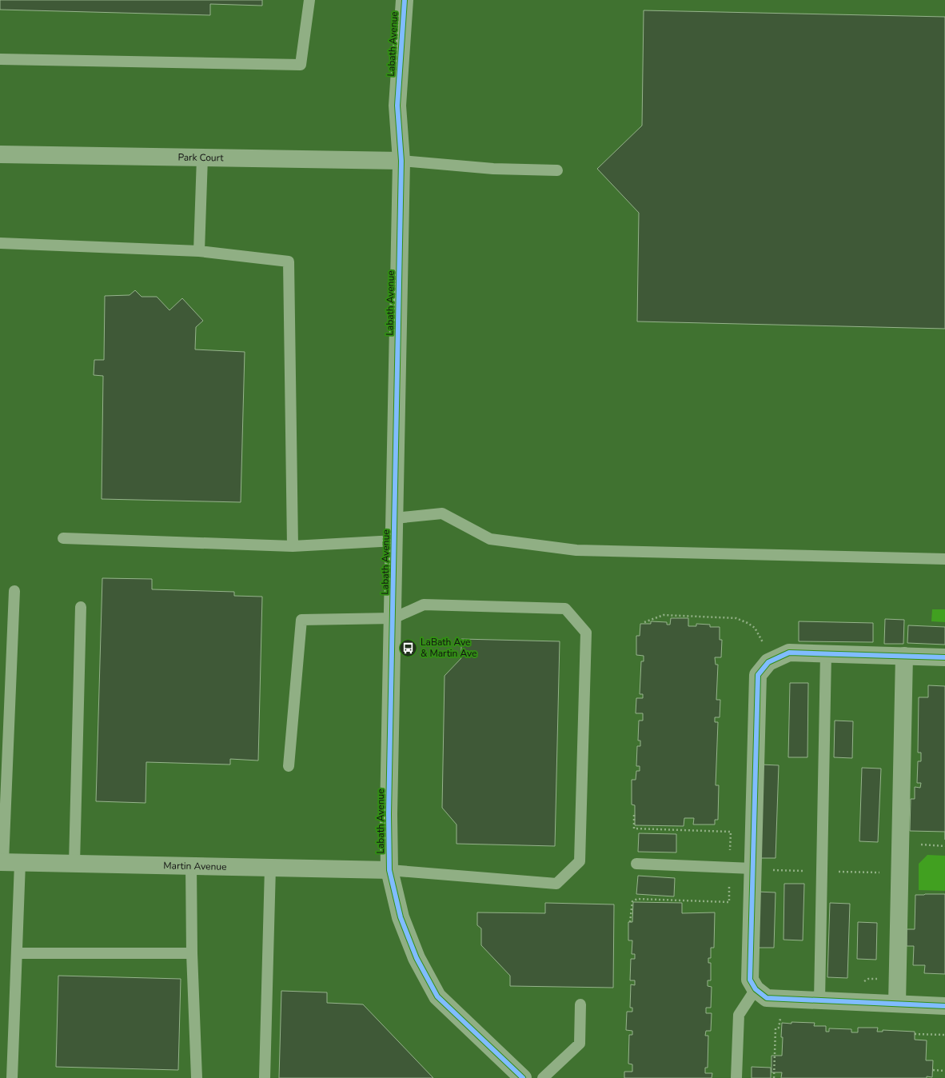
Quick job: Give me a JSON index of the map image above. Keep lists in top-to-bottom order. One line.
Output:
{"streets":{"street":["Labath Avenue","Park Court","Martin Avenue"]},"crossings":[["Labath Avenue","Park Court"],["Labath Avenue","Martin Avenue"]],"places":{"bus stop":["LaBath Ave & Martin Ave"]}}
